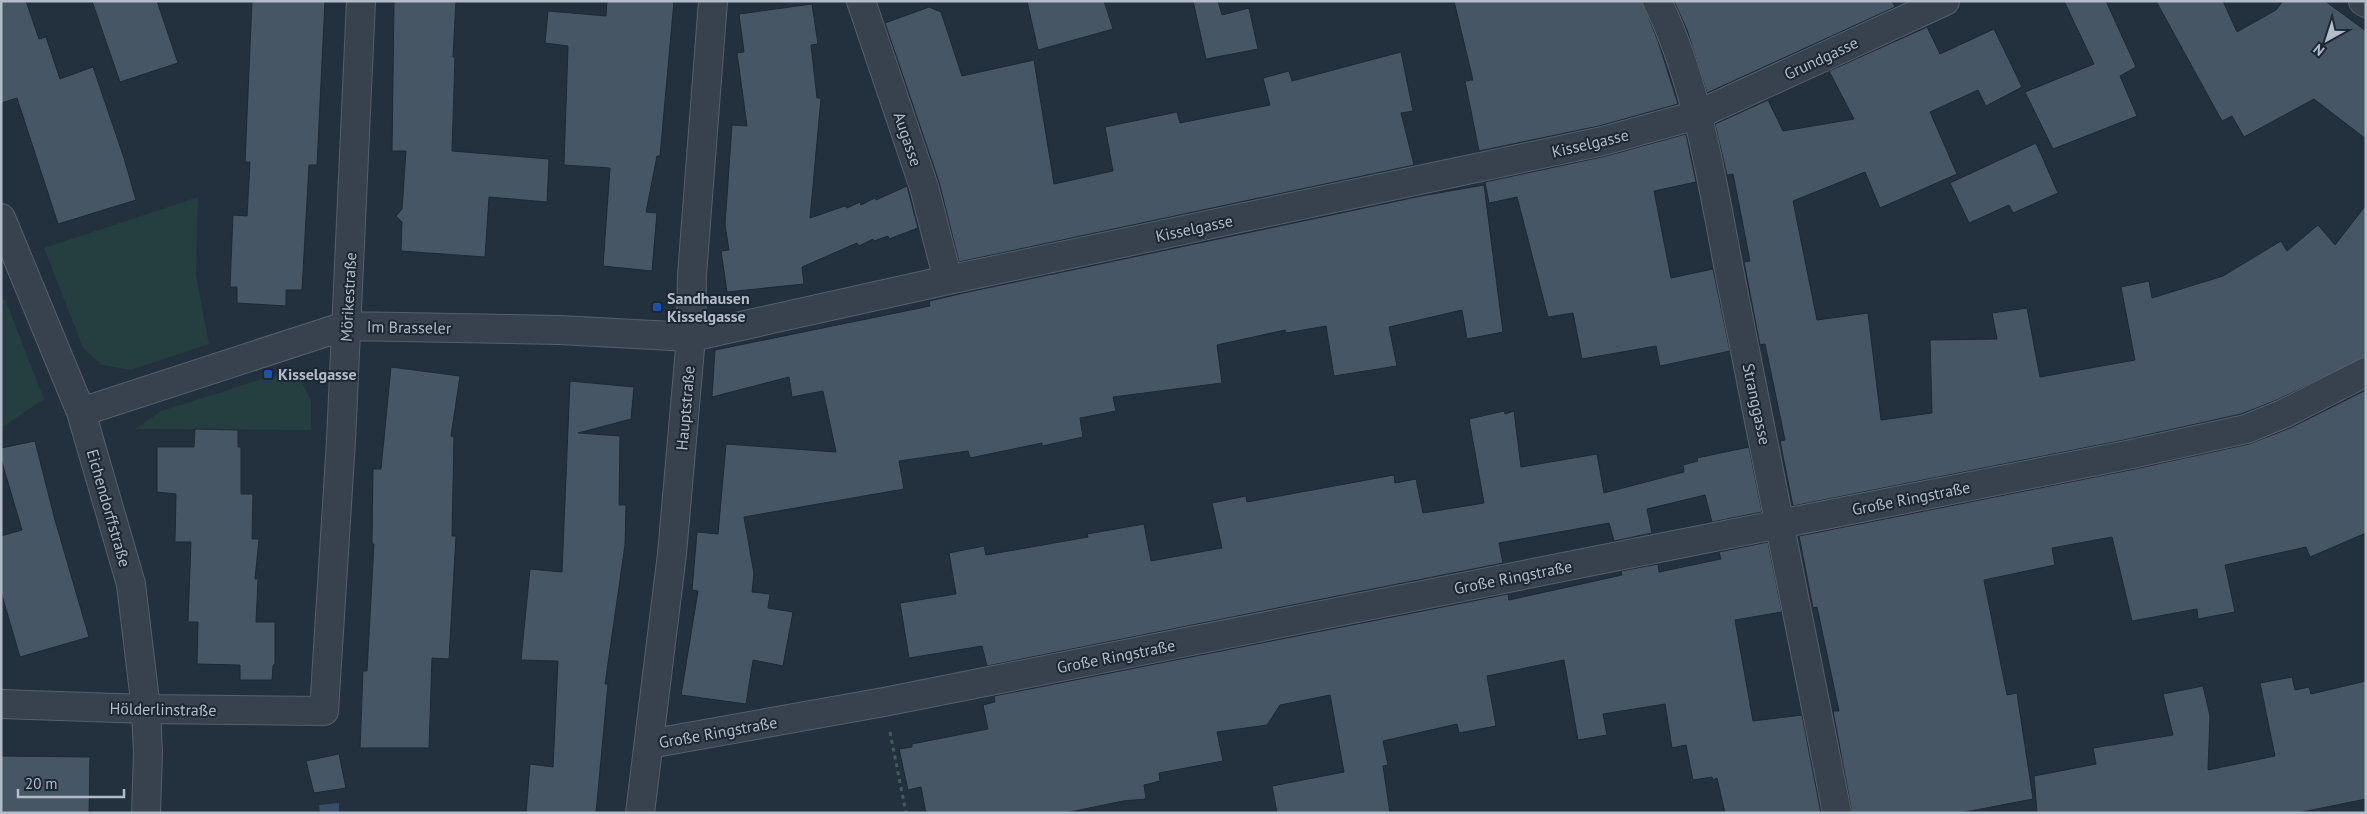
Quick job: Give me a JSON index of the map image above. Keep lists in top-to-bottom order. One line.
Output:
{"streets":{"street":["Grundgasse","Augasse","Kisselgasse","Mörikestraße","Im Brasseler","Stranggasse","Hauptstraße","Große Ringstraße","Eichendorffstraße","Hölderlinstraße"]},"crossings":[["Grundgasse","Kisselgasse"],["Grundgasse","Stranggasse"],["Augasse","Kisselgasse"],["Kisselgasse","Im Brasseler"],["Kisselgasse","Stranggasse"],["Kisselgasse","Hauptstraße"],["Mörikestraße","Im Brasseler"],["Mörikestraße","Hölderlinstraße"],["Im Brasseler","Hauptstraße"],["Im Brasseler","Eichendorffstraße"],["Stranggasse","Große Ringstraße"],["Hauptstraße","Große Ringstraße"],["Eichendorffstraße","Hölderlinstraße"]],"places":{"transit":["Sandhausen Kisselgasse","Kisselgasse"]},"scale_bar":"20 m","north":"bottom left"}
